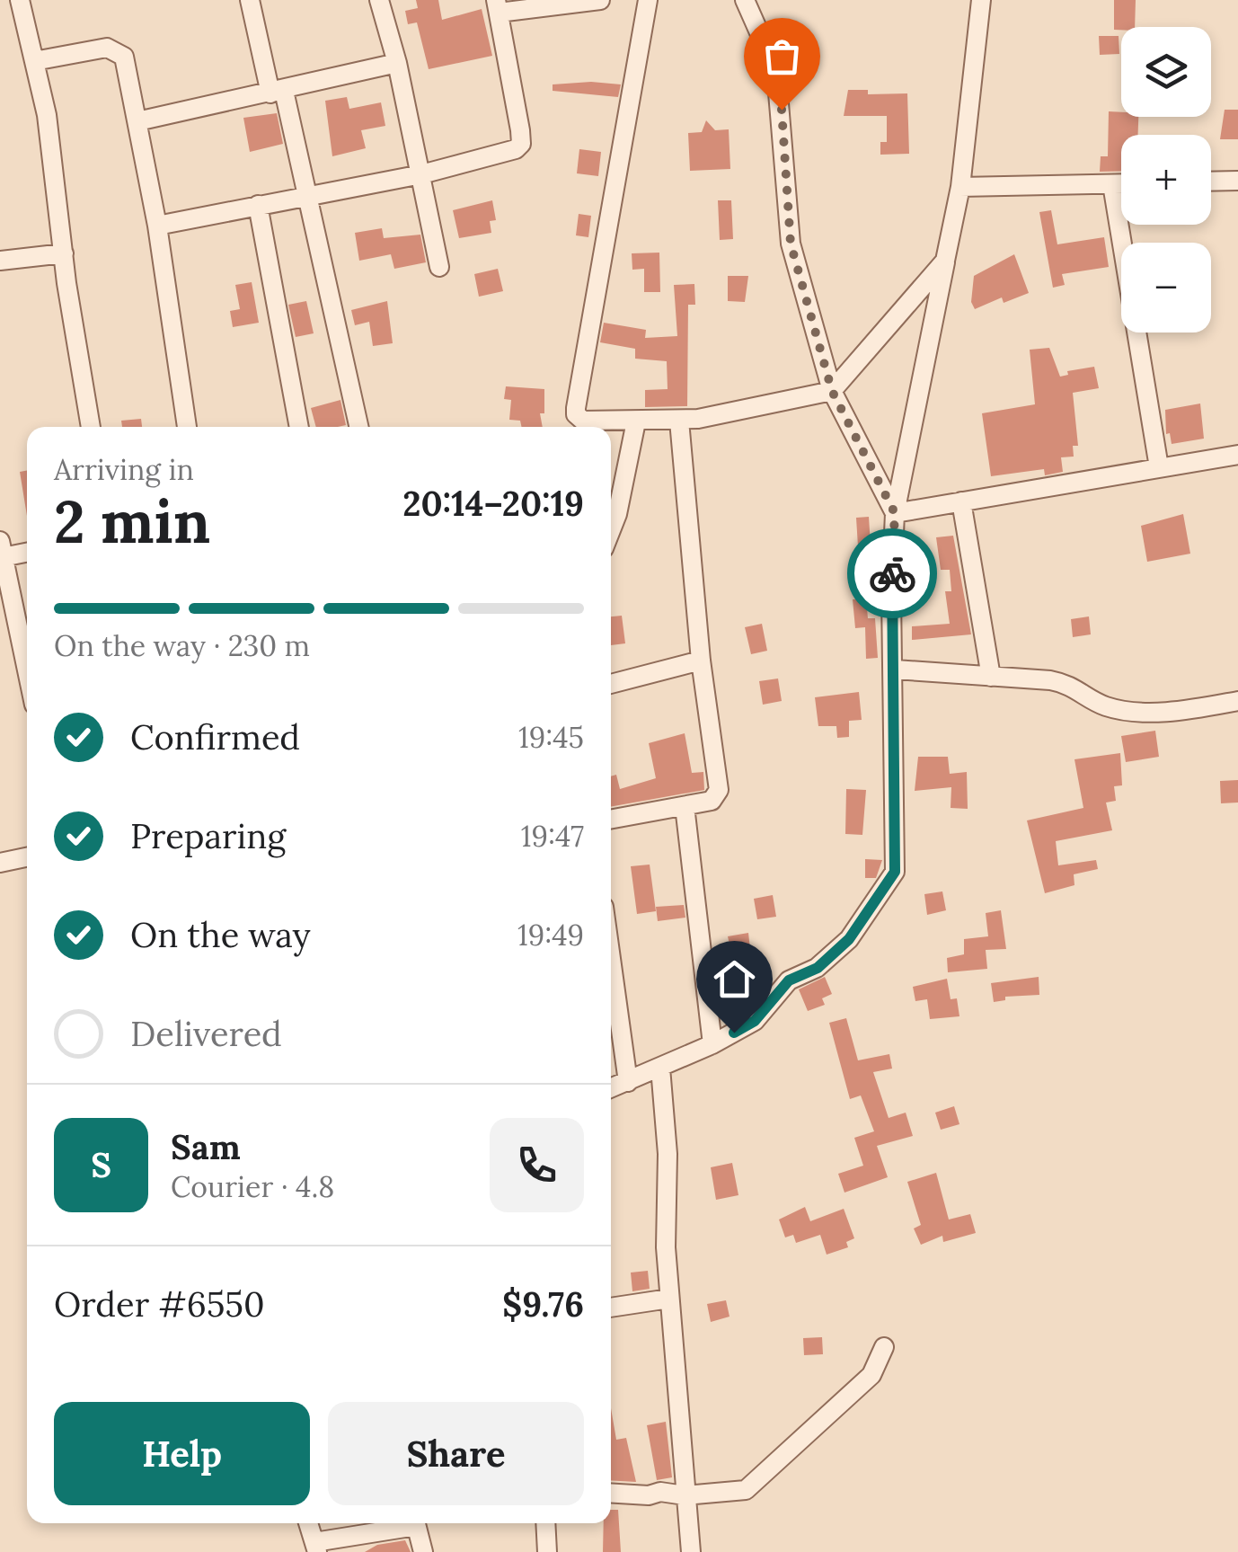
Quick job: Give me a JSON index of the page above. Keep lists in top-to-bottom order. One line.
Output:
{"page":{"map_buttons":["+","−"],"heading":["2 min","Arriving in","20:14–20:19"],"panel":["Sam","Courier · 4.8","Order #6550","$9.76"],"bar":"On the way · 230 m","list":[["Confirmed","19:45"],["Preparing","19:47"],["On the way","19:49"],"Delivered"],"round":"S","buttons":["Help","Share"]}}
